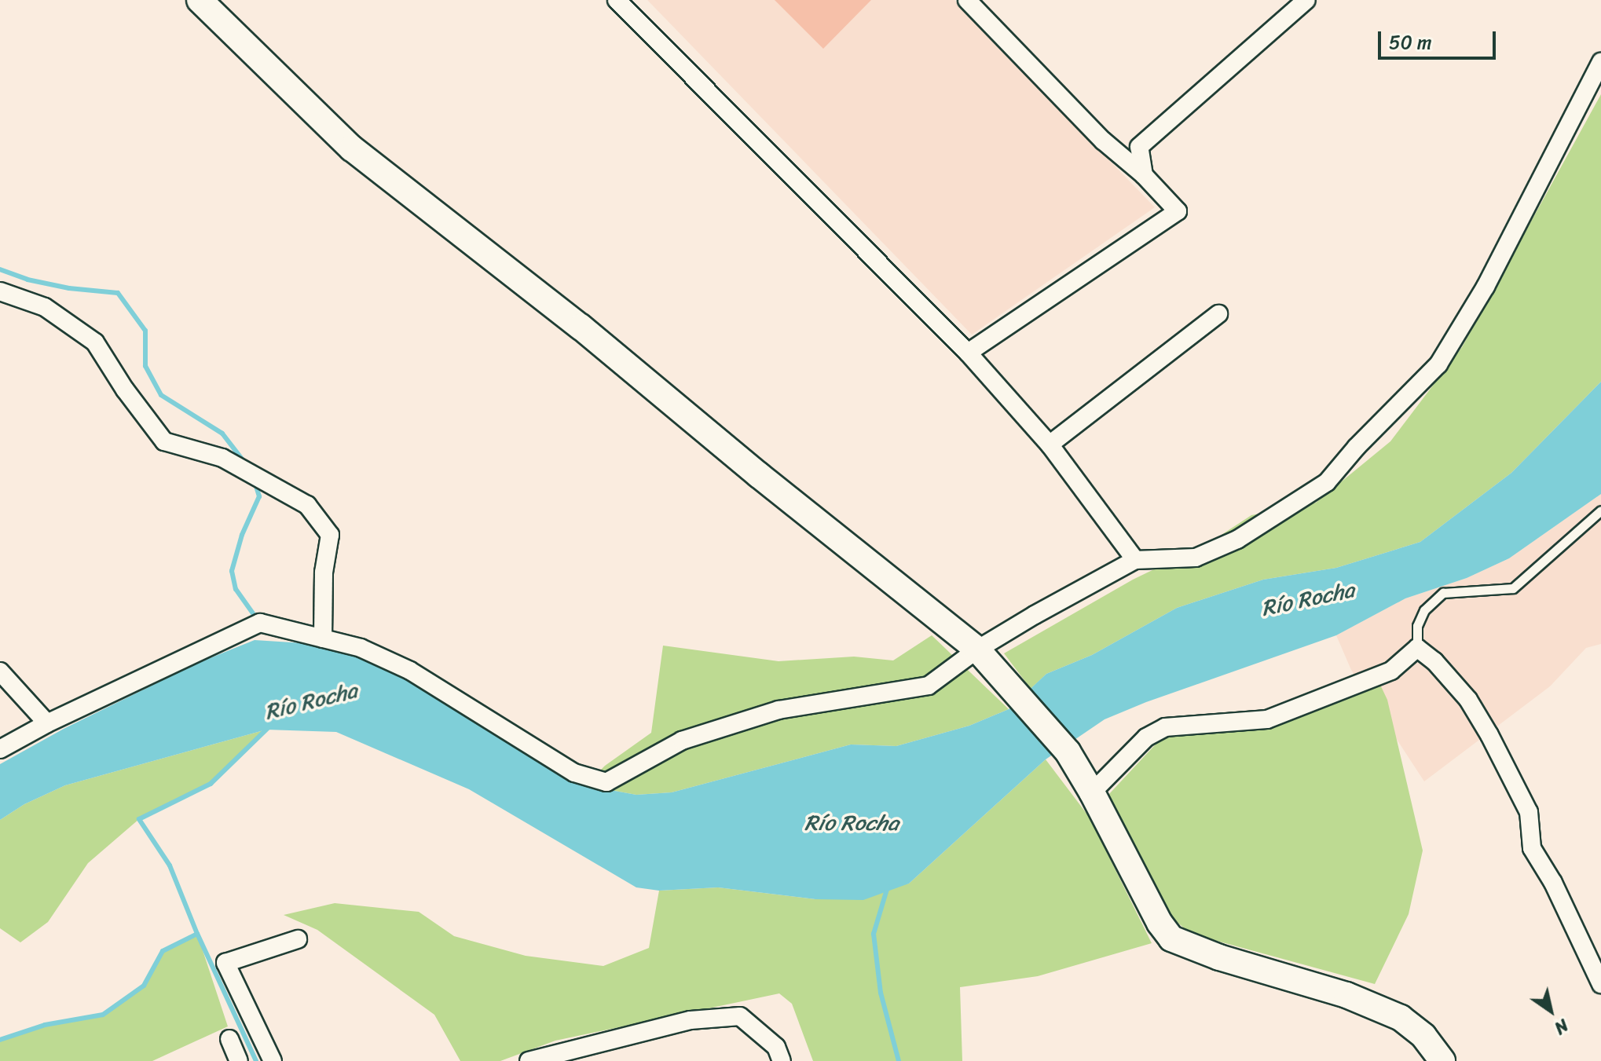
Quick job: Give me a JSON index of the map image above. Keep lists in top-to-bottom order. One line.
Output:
{"water":["Río Rocha"],"scale_bar":"50 m","north":"bottom right"}
